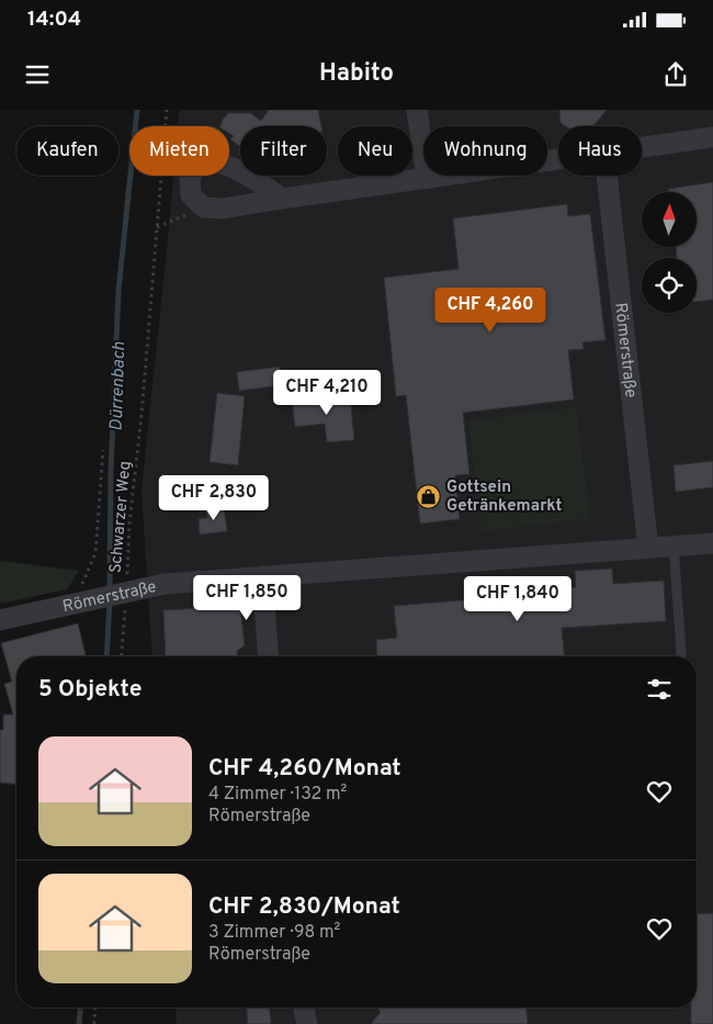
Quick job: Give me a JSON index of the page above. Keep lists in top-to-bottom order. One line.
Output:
{"streets":{"street":["Römerstraße"],"path":["Schwarzer Weg"]},"crossings":[["Römerstraße","Schwarzer Weg"]],"water":["Dürrenbach"],"places":{"shop":["Gottsein Getränkemarkt"]},"north":"top","page":{"status":"14:04","header":"Habito","chip":["Kaufen","Mieten","Filter","Neu","Wohnung","Haus"],"price":["CHF 4,260","CHF 4,210","CHF 2,830","CHF 1,850","CHF 1,840"],"heading":"5 Objekte","list":[{"name":"CHF 4,260/Monat","note":"4 Zimmer · 132 m² · Römerstraße"},{"name":"CHF 2,830/Monat","note":"3 Zimmer · 98 m² · Römerstraße"}]}}
